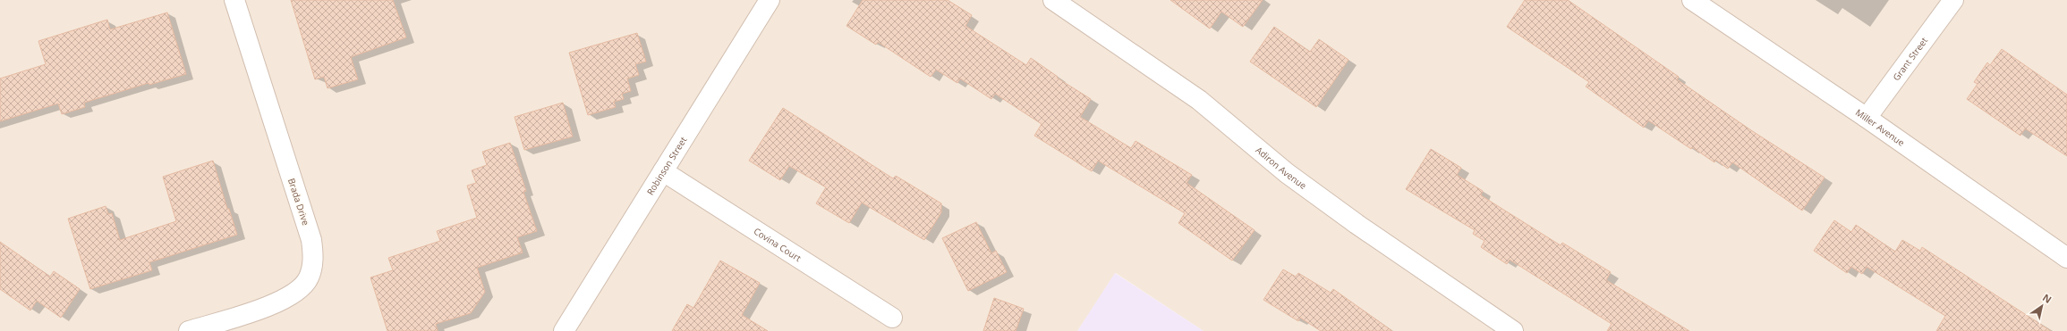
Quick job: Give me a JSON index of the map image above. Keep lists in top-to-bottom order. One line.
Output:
{"streets":{"street":["Grant Street","Miller Avenue","Robinson Street","Adiron Avenue","Brada Drive","Covina Court"]},"crossings":[["Grant Street","Miller Avenue"],["Robinson Street","Covina Court"]],"north":"top right"}
